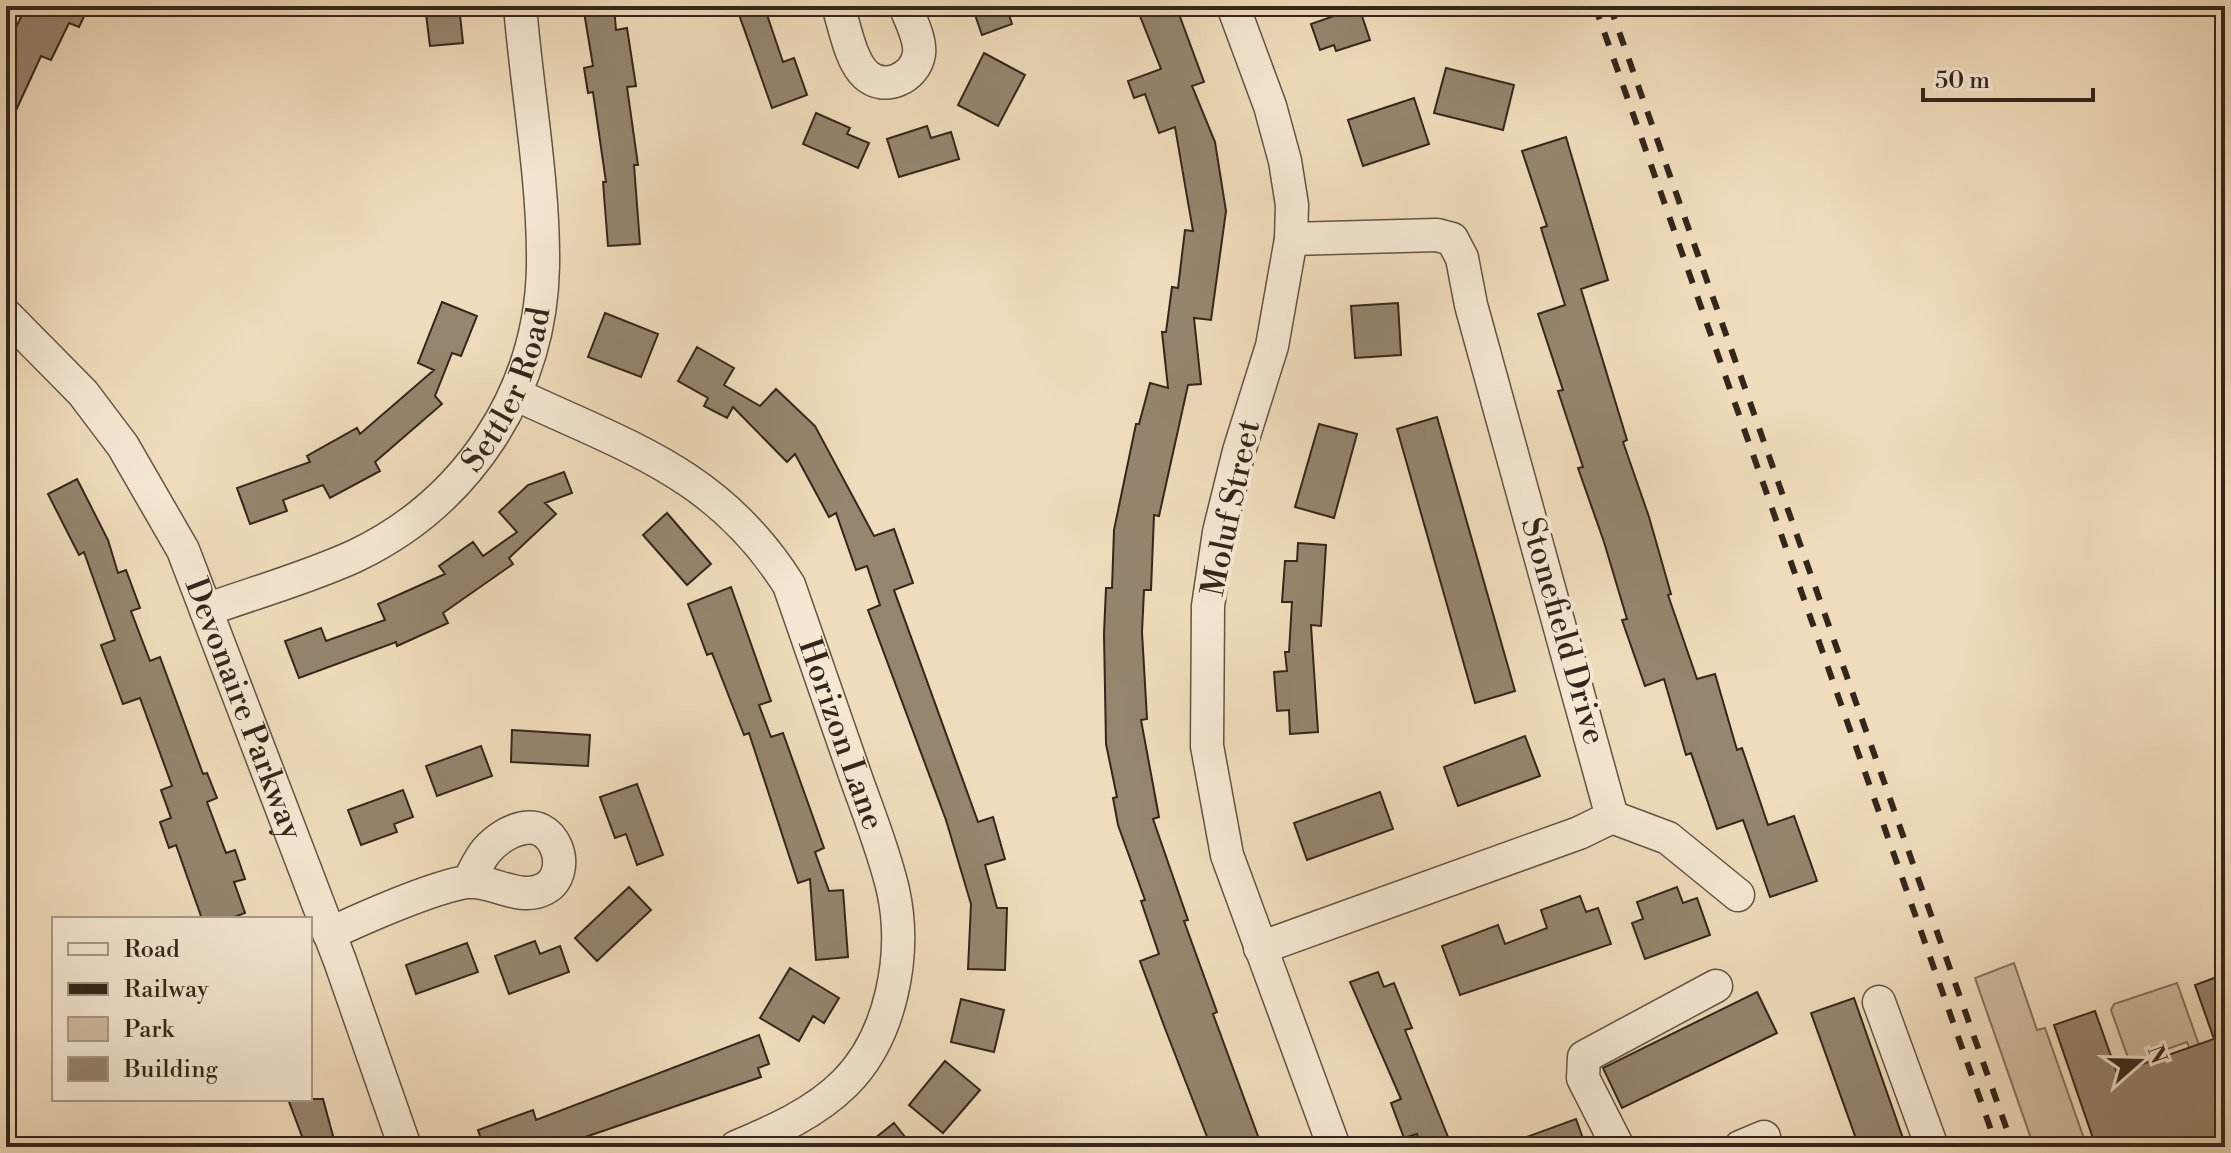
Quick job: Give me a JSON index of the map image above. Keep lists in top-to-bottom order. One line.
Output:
{"streets":{"street":["Settler Road","Moluf Street","Stonefield Drive","Devonaire Parkway","Horizon Lane"]},"crossings":[["Settler Road","Devonaire Parkway"],["Settler Road","Horizon Lane"],["Moluf Street","Stonefield Drive"]],"legend":["Road","Railway","Park","Building"],"scale_bar":"50 m","north":"right"}
